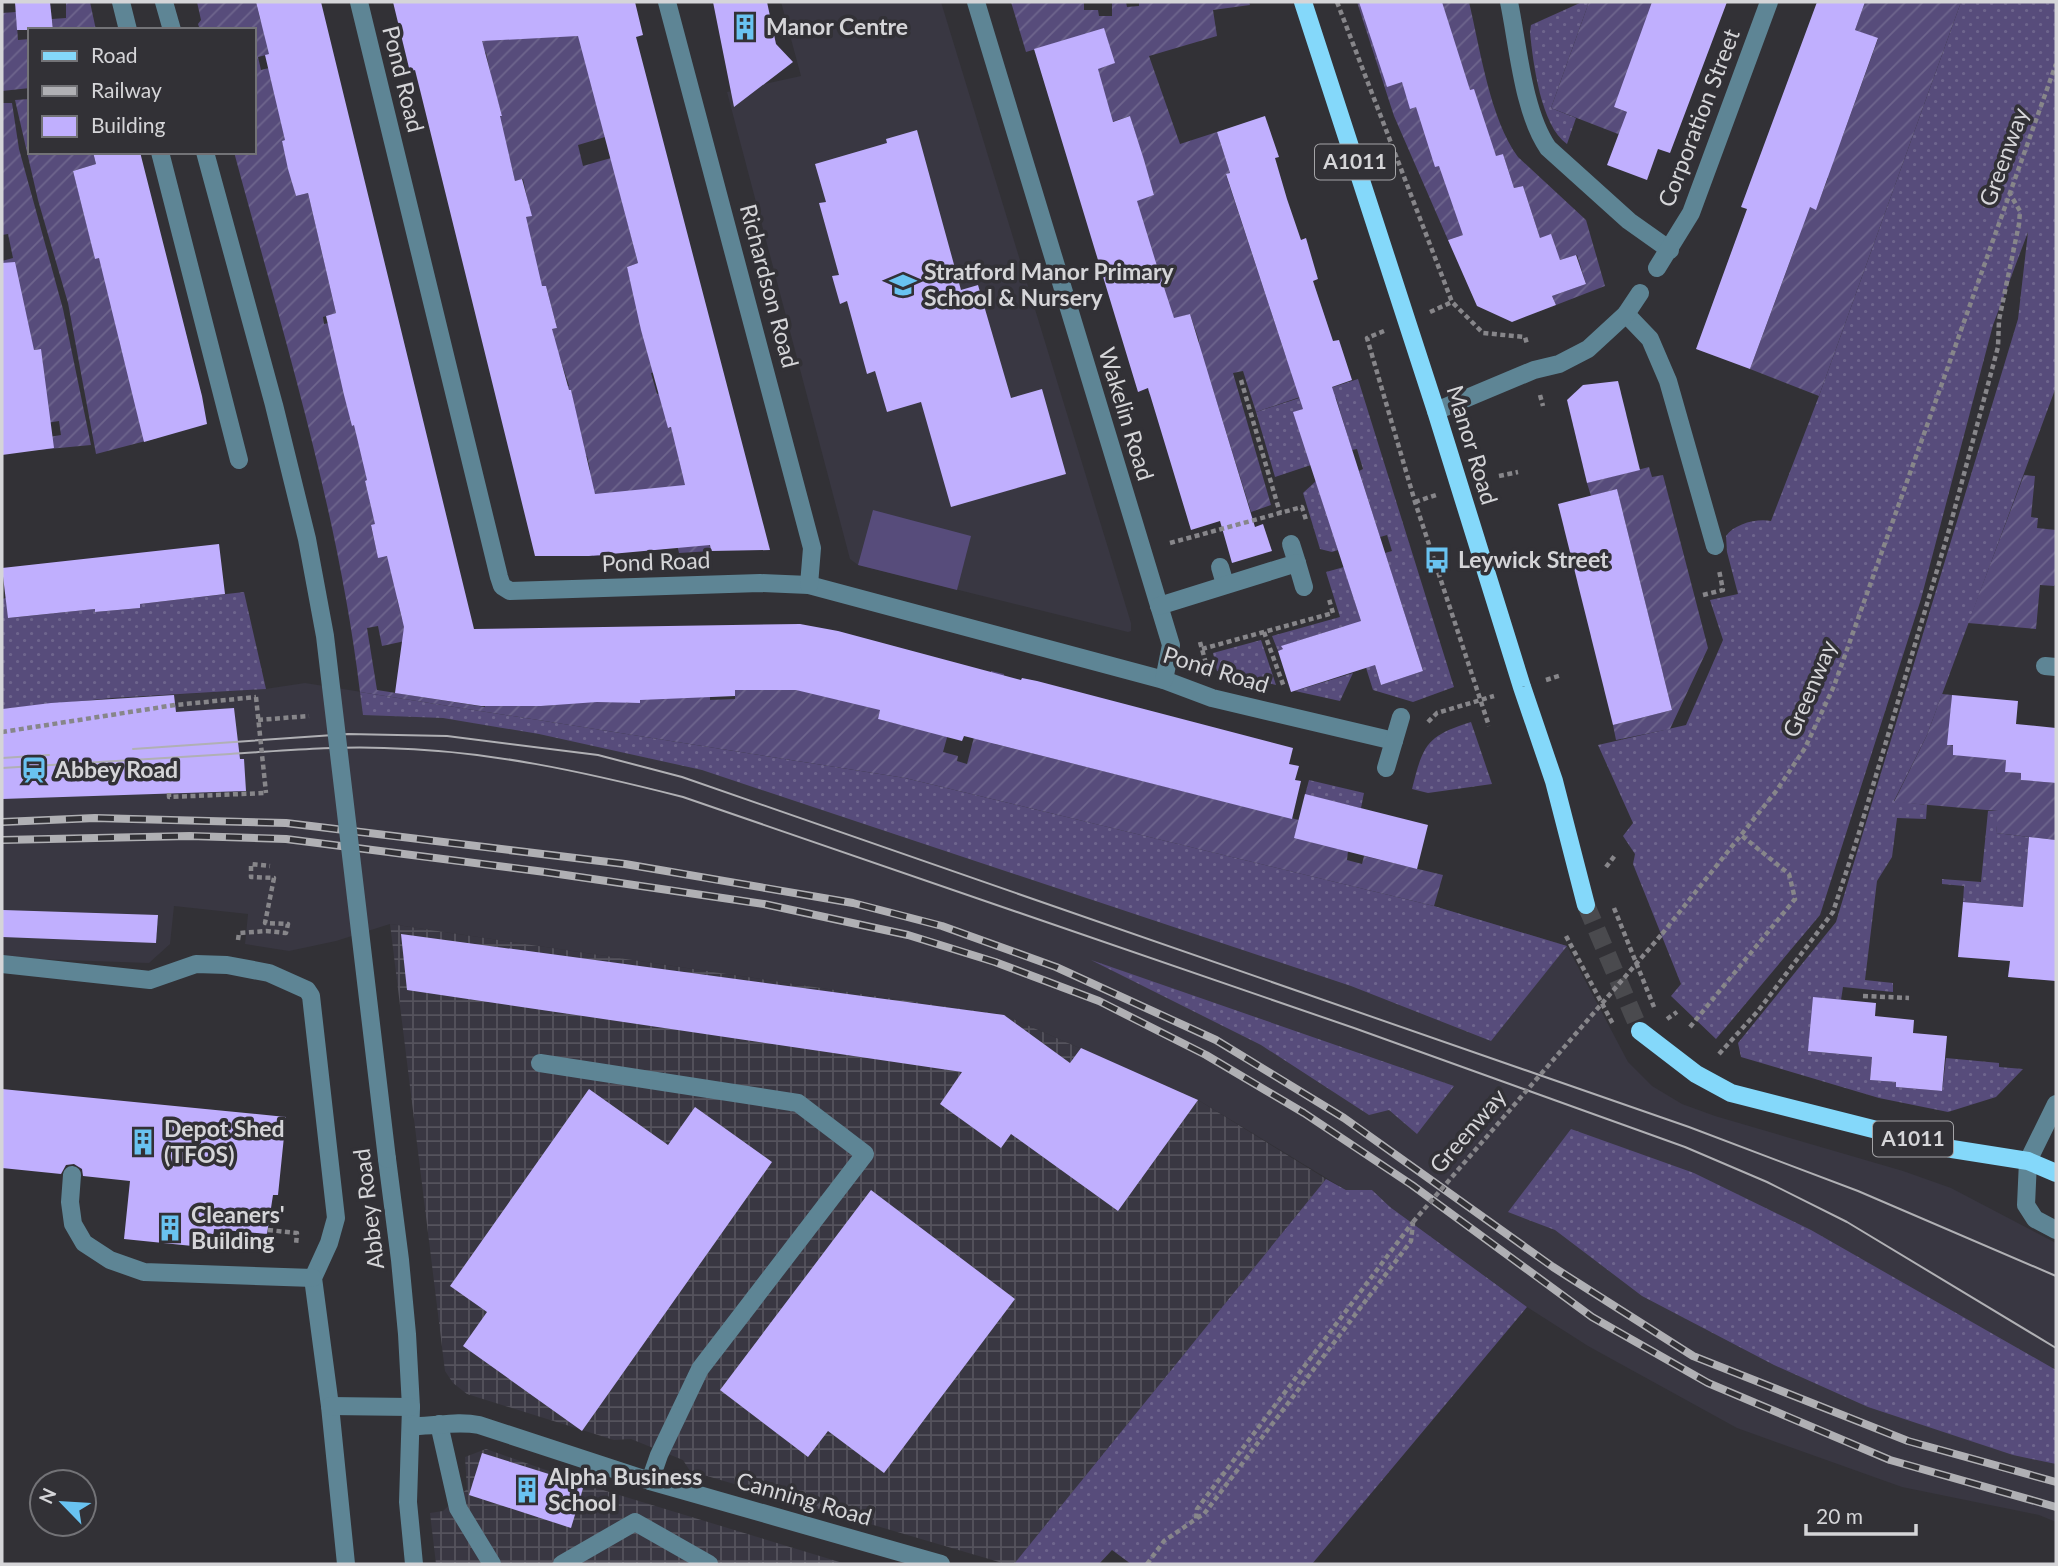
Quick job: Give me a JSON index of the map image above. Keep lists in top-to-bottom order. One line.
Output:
{"streets":{"main road":["A1011","Manor Road"],"street":["Pond Road","Corporation Street","Richardson Road","Wakelin Road","Abbey Road","Canning Road"],"path":["Greenway"]},"crossings":[["Pond Road","Richardson Road"],["Pond Road","Wakelin Road"],["Abbey Road","Canning Road"]],"places":{"building":["Manor Centre","Depot Shed (TFOS)","Cleaners' Building","Alpha Business School"],"school or university":["Stratford Manor Primary School & Nursery"],"bus stop":["Leywick Street"],"station":["Abbey Road"]},"legend":["Road","Railway","Building"],"scale_bar":"20 m","north":"top left"}
